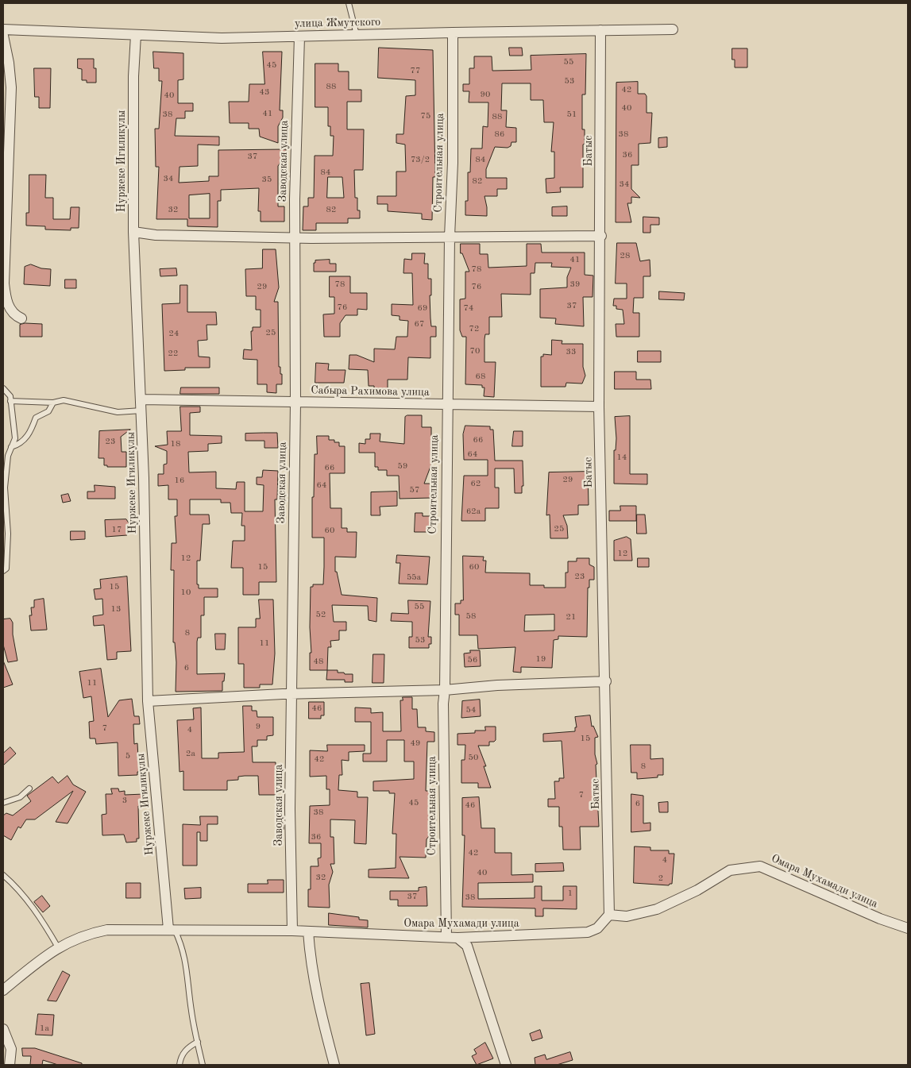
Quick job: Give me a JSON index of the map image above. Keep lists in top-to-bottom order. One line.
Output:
{"streets":{"street":["улица Жмутского","Батыс","Нуржеке Игиликулы","Заводская улица","Строительная улица","Сабыра Рахимова улица","Омара Мухамади улица"]},"crossings":[["улица Жмутского","Батыс"],["улица Жмутского","Нуржеке Игиликулы"],["улица Жмутского","Заводская улица"],["улица Жмутского","Строительная улица"],["Батыс","Сабыра Рахимова улица"],["Батыс","Омара Мухамади улица"],["Нуржеке Игиликулы","Сабыра Рахимова улица"],["Нуржеке Игиликулы","Омара Мухамади улица"],["Заводская улица","Сабыра Рахимова улица"],["Заводская улица","Омара Мухамади улица"],["Строительная улица","Сабыра Рахимова улица"],["Строительная улица","Омара Мухамади улица"]],"house_numbers":["55","45","77","53","88","42","43","90","40","40","41","38","51","75","88","86","38","36","37","73/2","84","84","34","35","82","34","32","82","28","41","78","78","39","29","76","37","76","69","74","67","72","25","24","70","33","22","68","66","23","18","64","14","59","66","29","16","62","64","57","62а","25","17","60","12","12","15","60","23","55а","15","10","55","13","52","58","21","8","53","11","19","56","48","6","11","46","54","9","7","4","15","49","2а","5","50","42","8","7","3","45","6","46","38","36","42","4","40","32","2","1","37","38","1а"]}
